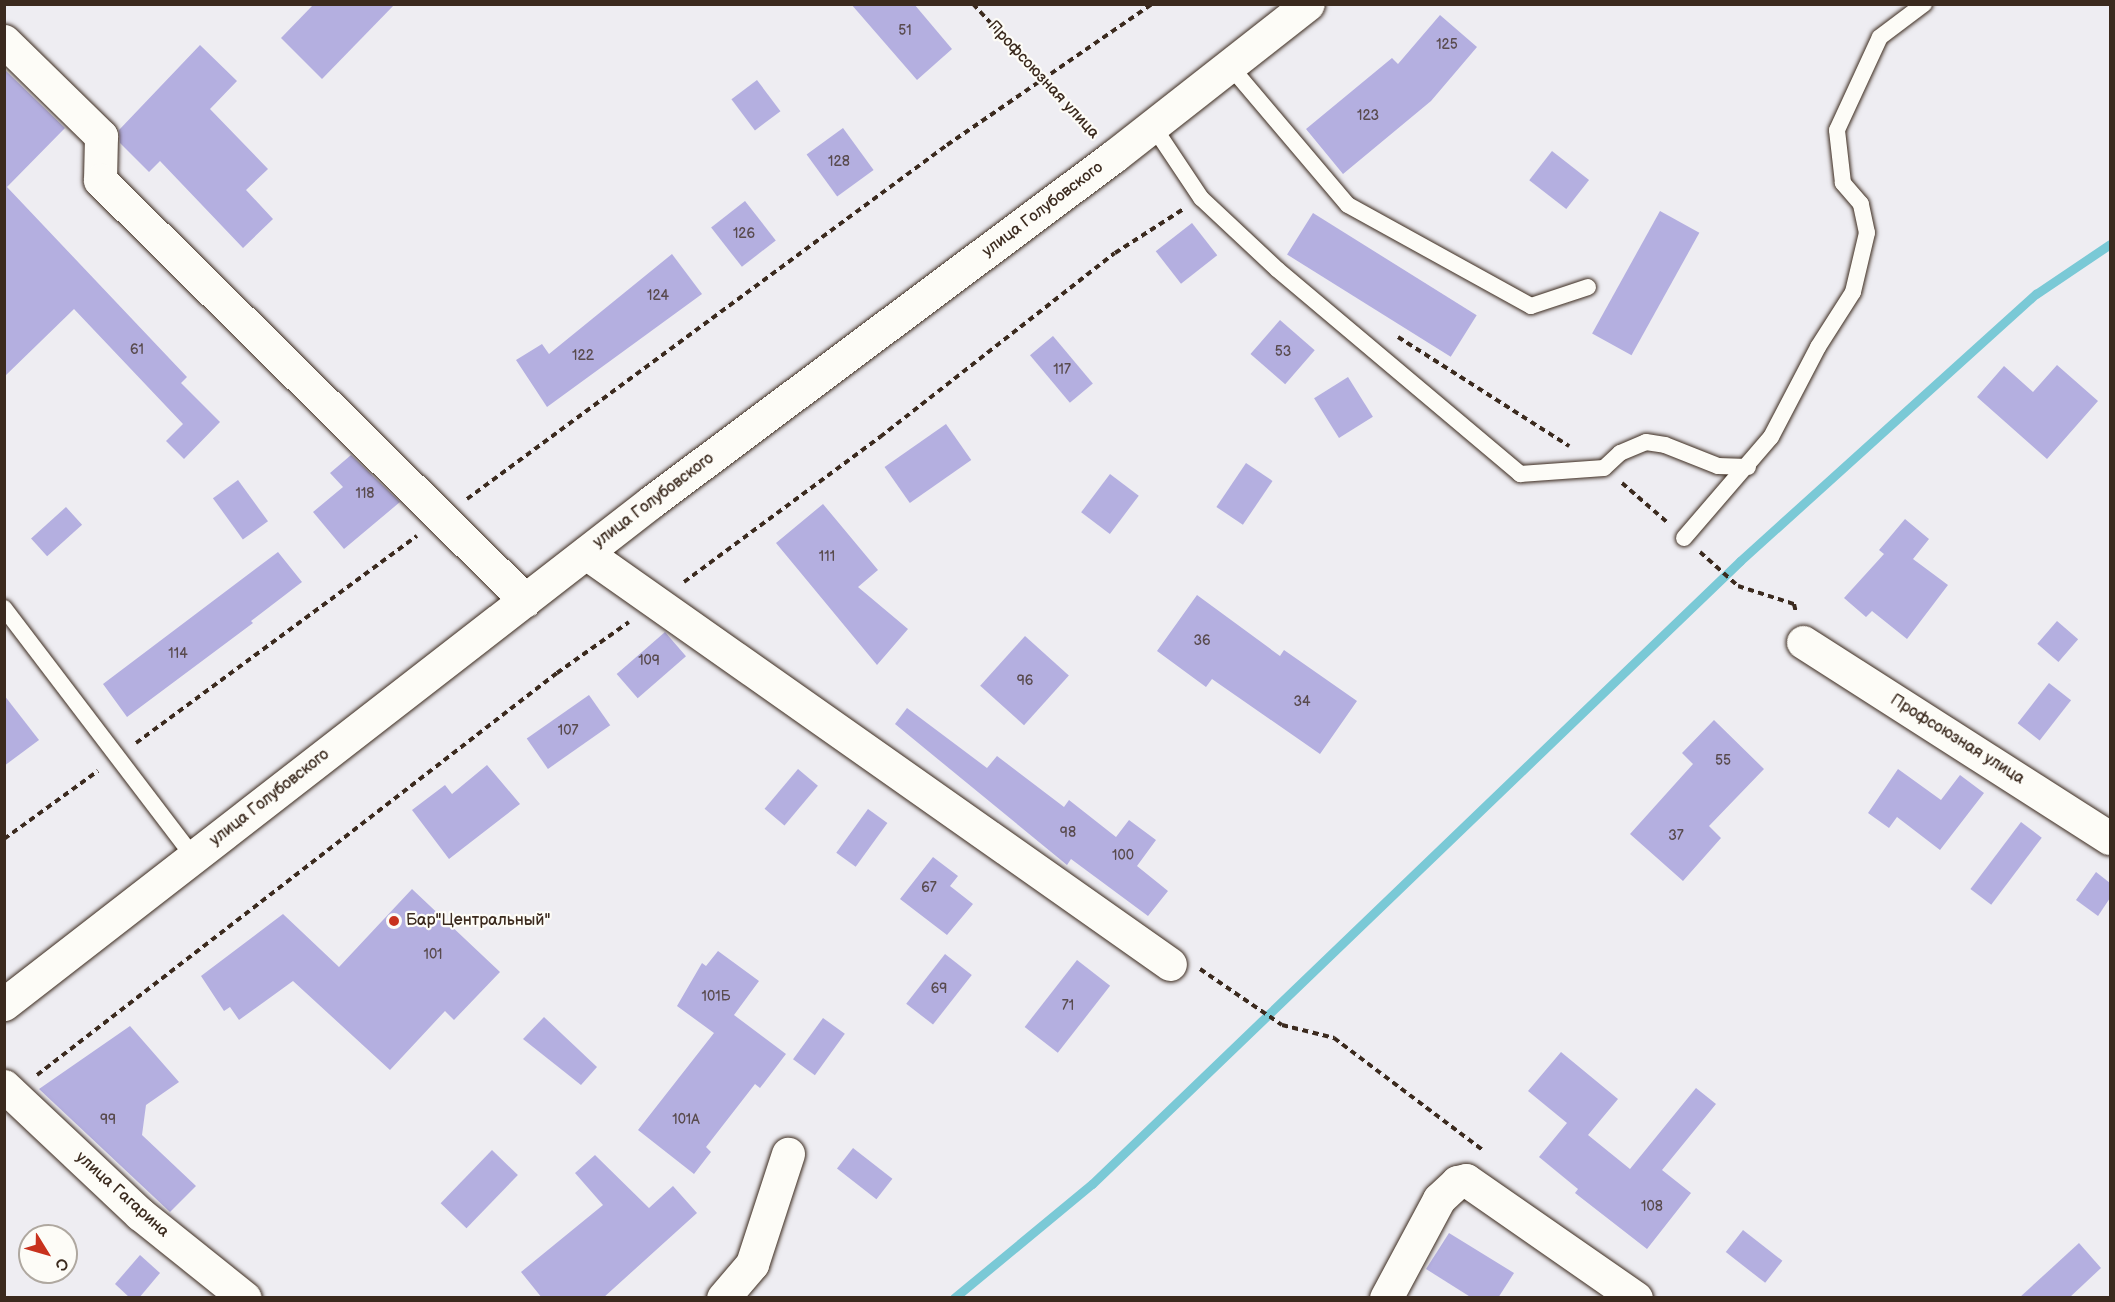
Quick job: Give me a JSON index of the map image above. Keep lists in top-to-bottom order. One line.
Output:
{"streets":{"street":["Профсоюзная улица","улица Голубовского","улица Гагарина"]},"crossings":[["Профсоюзная улица","улица Голубовского"]],"places":["Бар\"Центральный\""],"house_numbers":["51","125","123","128","126","124","61","53","122","117","118","111","36","114","109","96","34","107","55","98","37","100","67","101","69","101Б","71","99","101А","108"],"north":"bottom right"}
